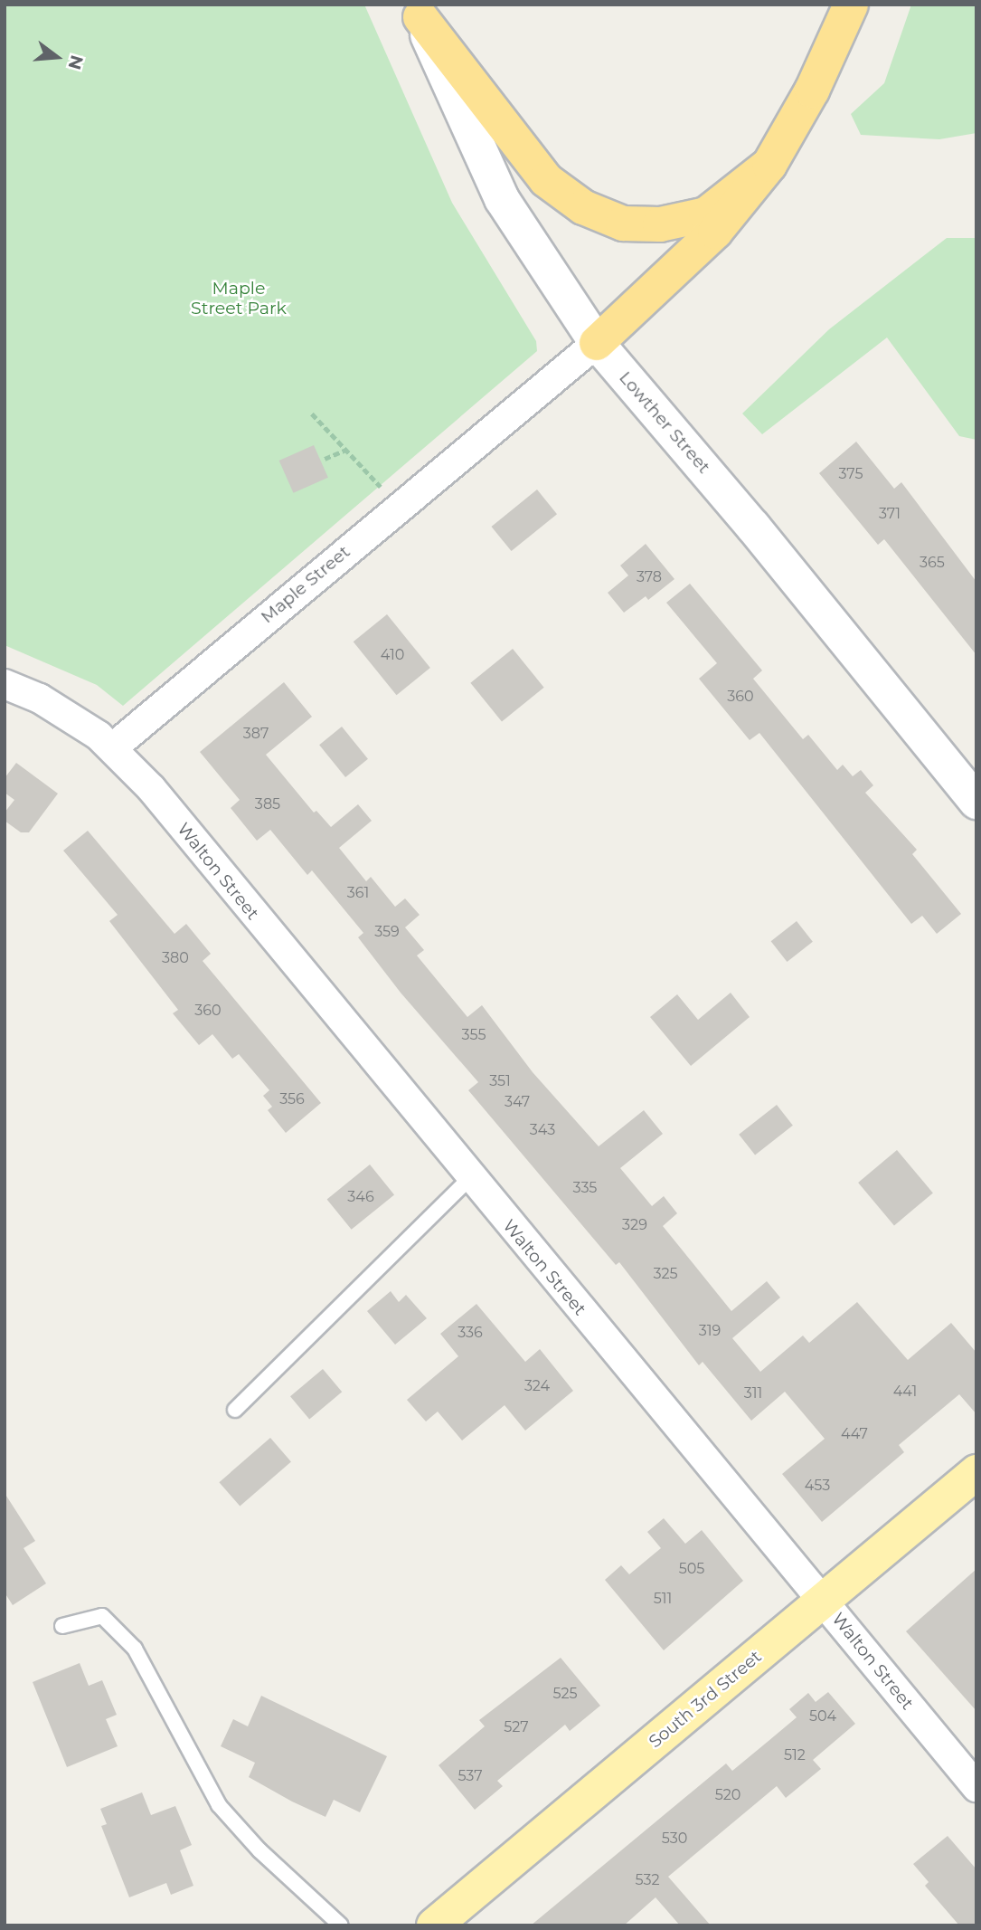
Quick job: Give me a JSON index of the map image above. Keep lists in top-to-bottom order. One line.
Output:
{"streets":{"main road":["Lowther Street","South 3rd Street"],"street":["Maple Street","Walton Street"]},"crossings":[["Lowther Street","Maple Street"],["Maple Street","Walton Street"],["Walton Street","South 3rd Street"]],"parks":["Maple Street Park"],"house_numbers":["375","371","365","378","410","360","387","385","361","359","380","360","355","351","356","347","343","335","346","329","325","319","336","324","441","311","447","453","505","511","525","504","527","512","537","520","530","532"],"north":"right"}
